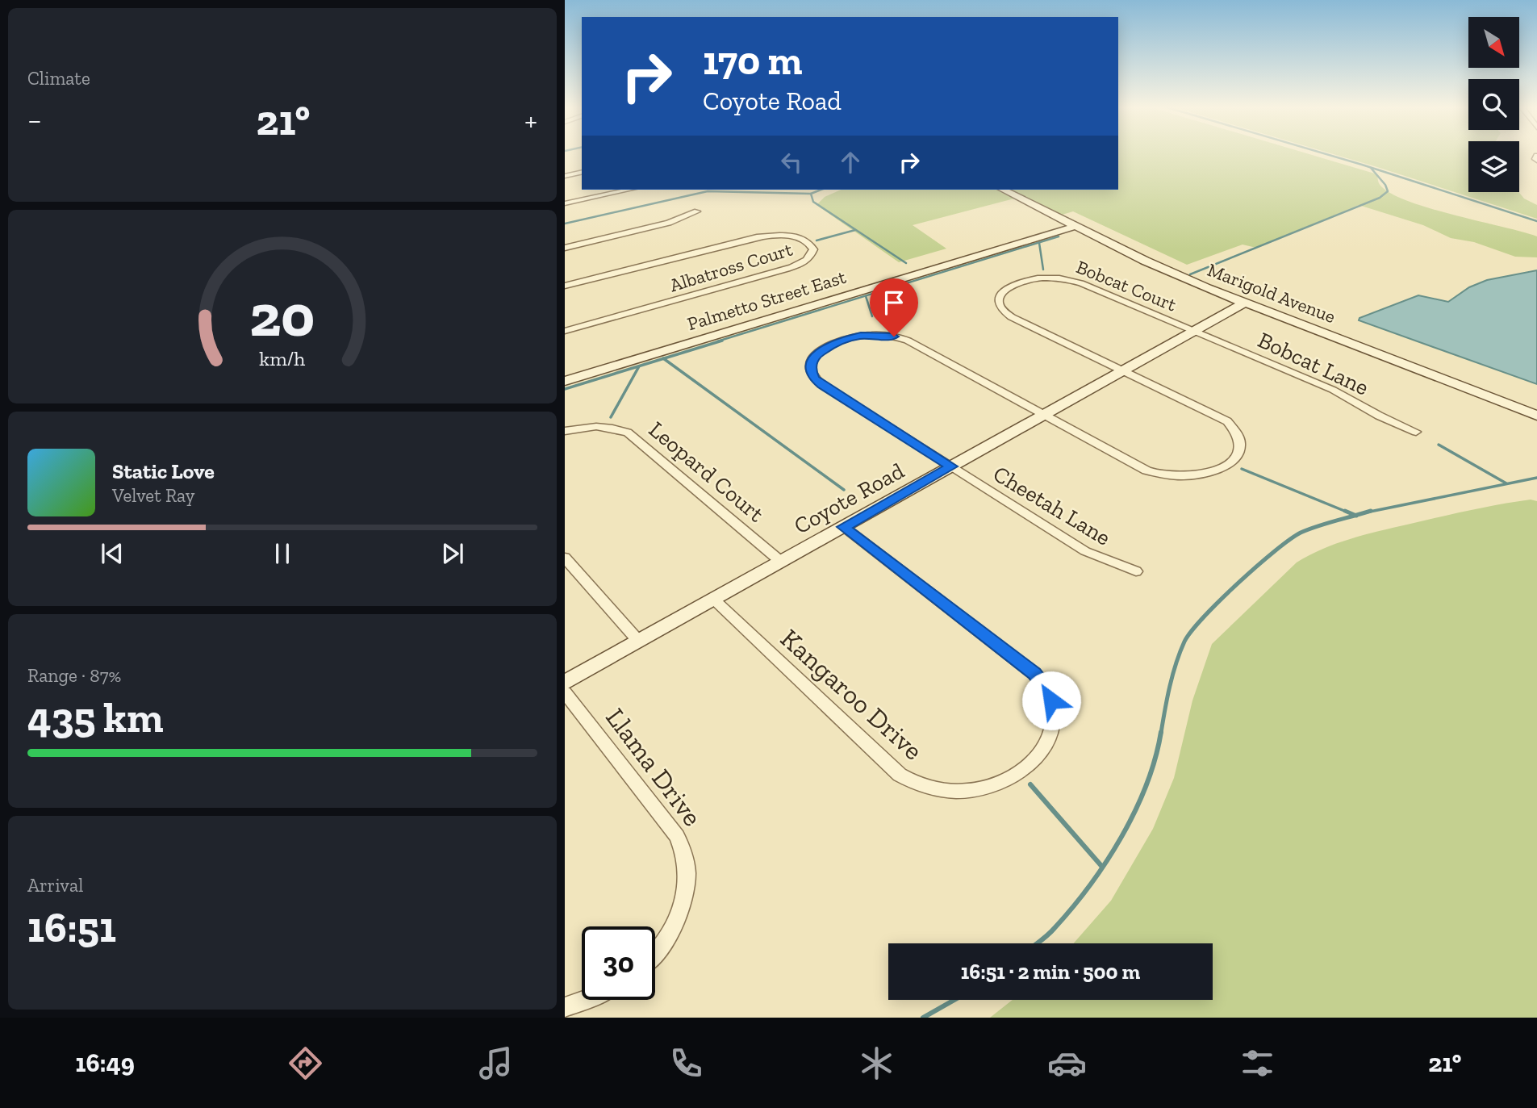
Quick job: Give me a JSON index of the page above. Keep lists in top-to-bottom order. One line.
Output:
{"streets":{"main road":["Marigold Avenue","Palmetto Street East","Coyote Road"],"street":["Albatross Court","Bobcat Court","Bobcat Lane","Leopard Court","Cheetah Lane","Kangaroo Drive","Llama Drive"]},"crossings":[["Bobcat Court","Bobcat Lane"],["Bobcat Court","Coyote Road"],["Bobcat Court","Cheetah Lane"],["Marigold Avenue","Palmetto Street East"],["Marigold Avenue","Coyote Road"],["Bobcat Lane","Coyote Road"],["Leopard Court","Coyote Road"],["Coyote Road","Cheetah Lane"],["Coyote Road","Kangaroo Drive"]],"north":"bottom right","page":{"tile":["Climate",["Range · 87%","435 km"],["Arrival","16:51"]],"turn":["170 m","Coyote Road"],"heat":["−","21°","+"],"song":["Static Love","Velvet Ray"],"limit":"30","trip":"16:51 · 2 min · 500 m","tabs":["16:49","21°"],"gauge":["20","km/h"]}}
